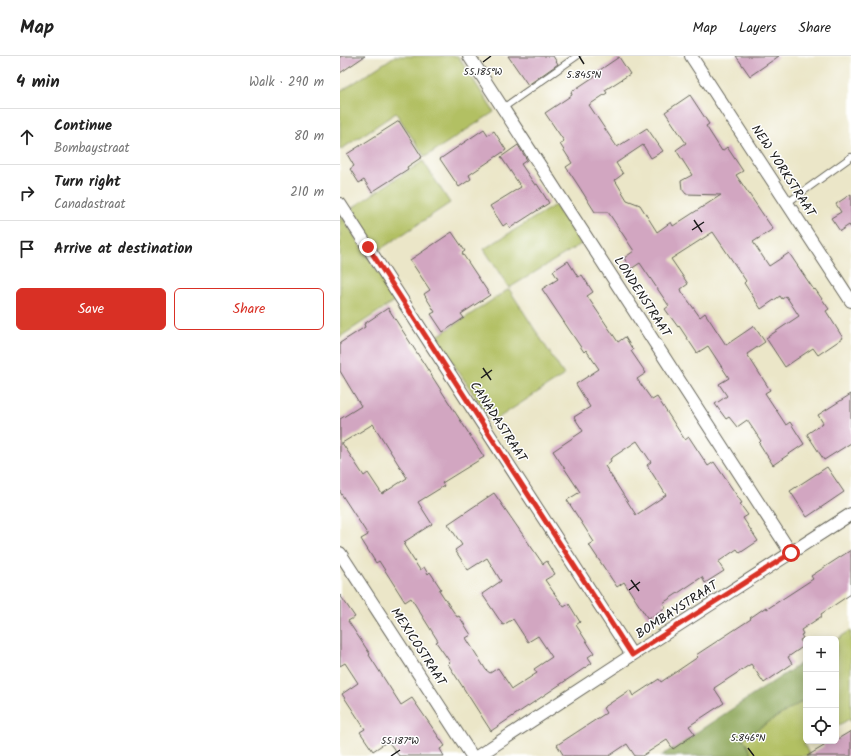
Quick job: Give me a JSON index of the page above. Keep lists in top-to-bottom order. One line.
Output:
{"streets":{"street":["NEW YORKSTRAAT","LONDENSTRAAT","CANADASTRAAT","BOMBAYSTRAAT","MEXICOSTRAAT"]},"crossings":[["LONDENSTRAAT","BOMBAYSTRAAT"],["CANADASTRAAT","BOMBAYSTRAAT"]],"page":{"header":"Map","nav":["Map","Layers","Share"],"heading":["4 min","Walk · 290 m"],"list":[["Continue","Bombaystraat","80 m"],["Turn right","Canadastraat","210 m"],"Arrive at destination"],"buttons":["Save","Share"],"map_buttons":["+","−"]},"coordinates":["55.185°W","5.845°N","5.846°N","55.187°W"]}
